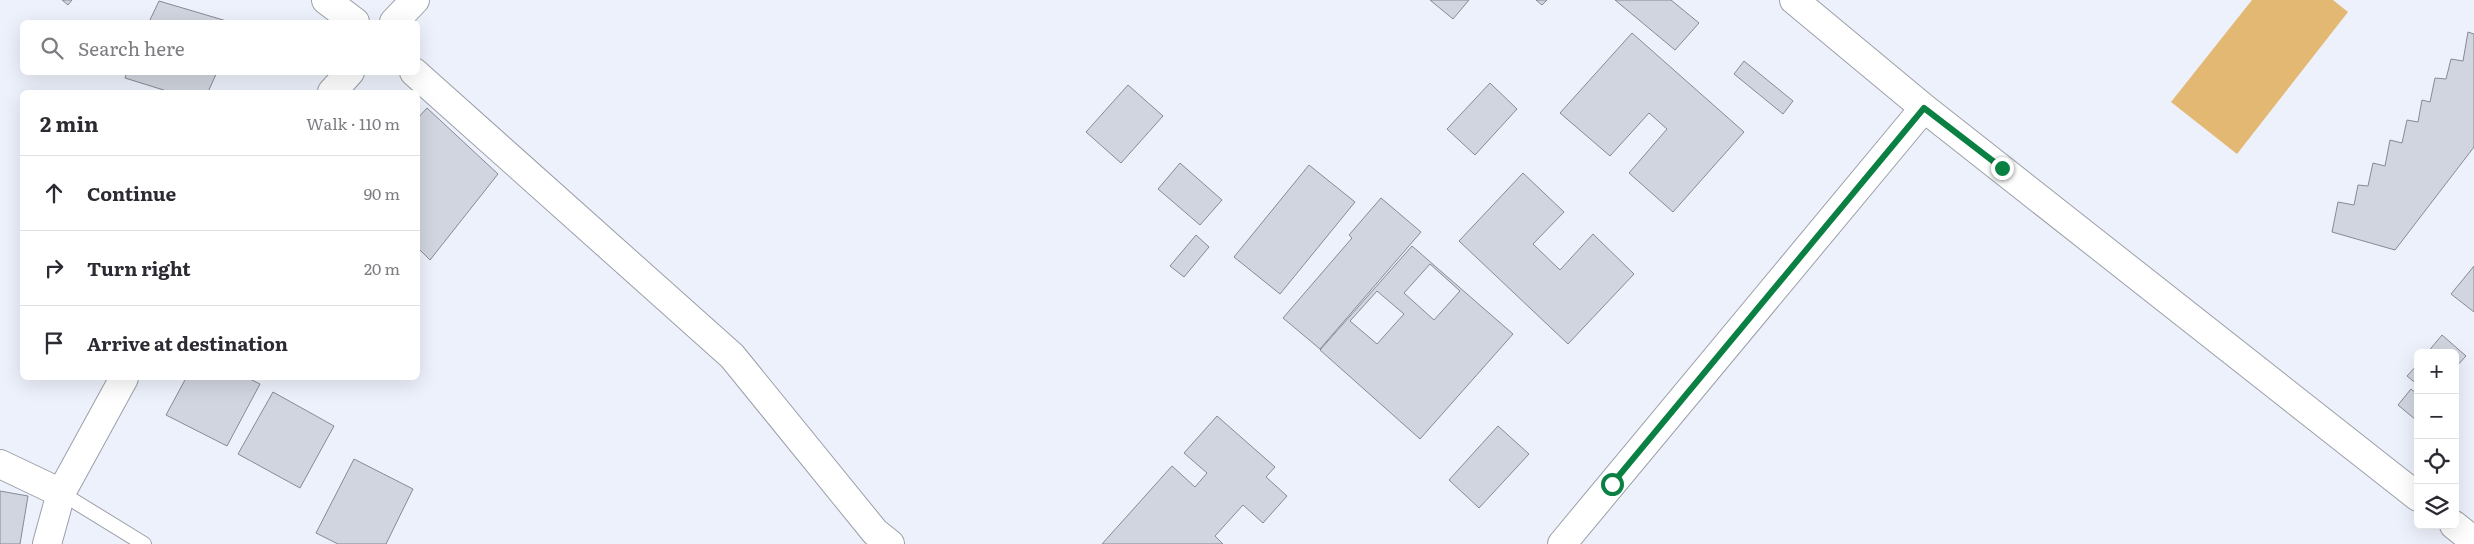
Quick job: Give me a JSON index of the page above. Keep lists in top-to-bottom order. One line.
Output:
{"page":{"search":"Search here","heading":["2 min","Walk · 110 m"],"list":[["Continue","90 m"],["Turn right","20 m"],"Arrive at destination"],"map_buttons":["+","−"]}}
